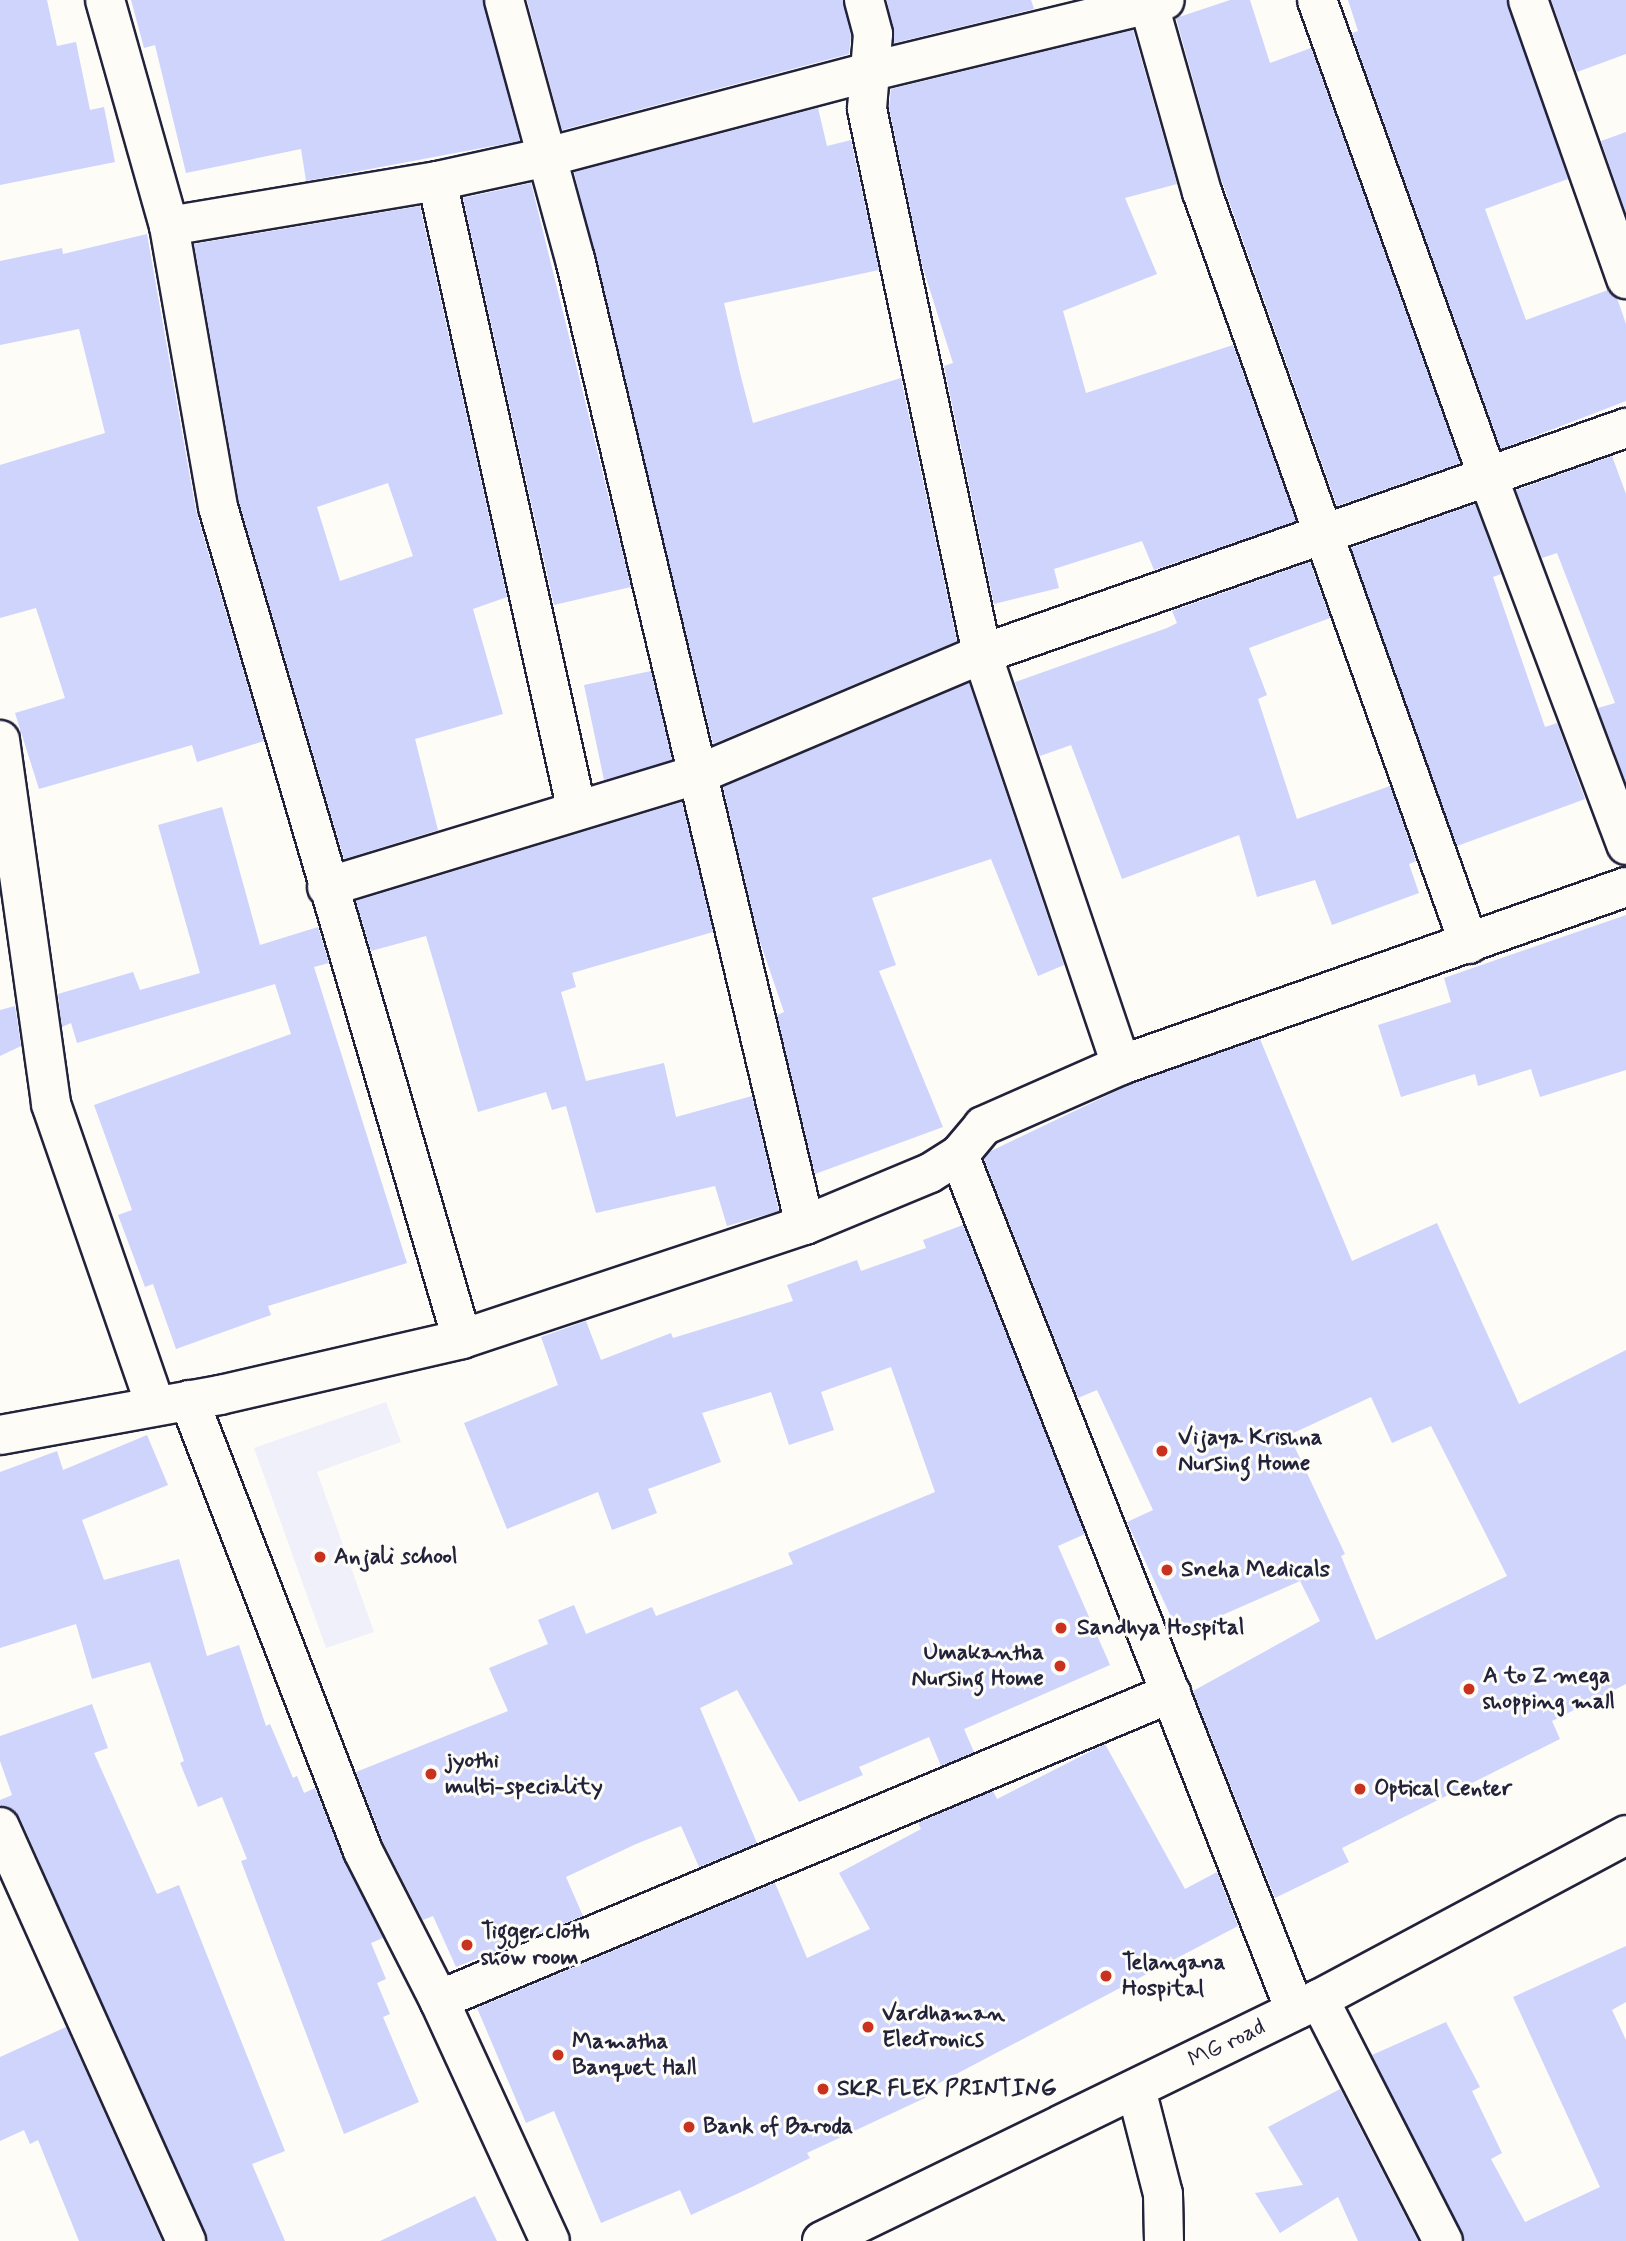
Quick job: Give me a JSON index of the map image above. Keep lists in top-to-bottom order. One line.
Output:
{"streets":{"street":["MG road"]},"places":["Vijaya Krishna Nursing Home","Anjali school","Sneha Medicals","Sandhya Hospital","Umakantha Nursing Home","A to Z mega shopping mall","jyothi multi-speciality","Optical Center","Tigger cloth show room","Telangana Hospital","Vardhaman Electronics","Mamatha Banquet Hall","SKR FLEX PRINTING","Bank of Baroda"]}
